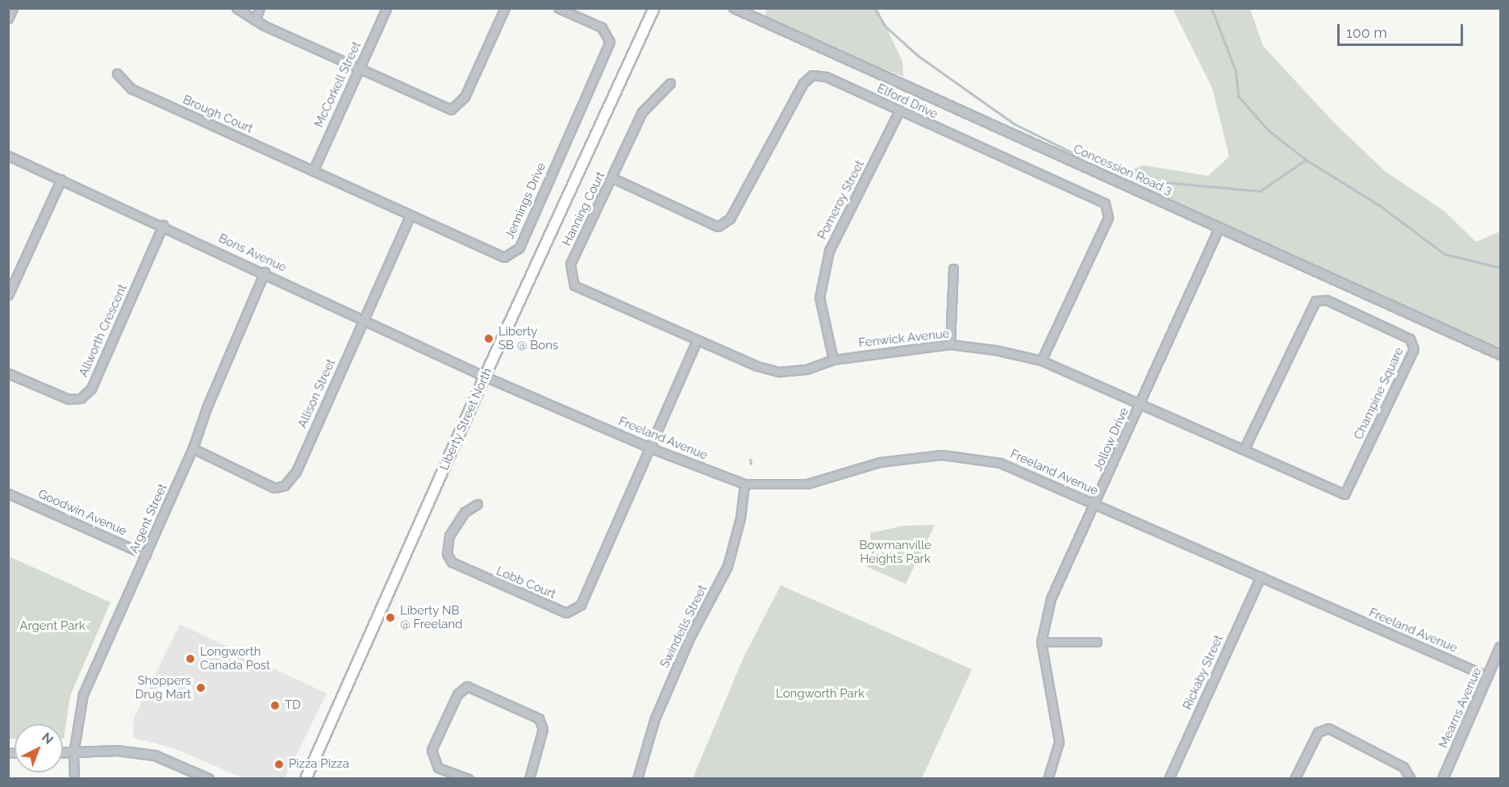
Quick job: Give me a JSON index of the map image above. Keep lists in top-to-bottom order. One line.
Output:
{"streets":{"main road":["Liberty Street North"],"street":["McCorkell Street","Elford Drive","Brough Court","Concession Road 3","Pomeroy Street","Jennings Drive","Hanning Court","Bons Avenue","Allworth Crescent","Fenwick Avenue","Allison Street","Champine Square","Freeland Avenue","Jollow Drive","Goodwin Avenue","Argent Street","Lobb Court","Swindells Street","Rickaby Street","Mearns Avenue"]},"crossings":[["McCorkell Street","Brough Court"],["McCorkell Street","Jennings Drive"],["Elford Drive","Pomeroy Street"],["Elford Drive","Hanning Court"],["Elford Drive","Fenwick Avenue"],["Brough Court","Jennings Drive"],["Concession Road 3","Jollow Drive"],["Pomeroy Street","Fenwick Avenue"],["Jennings Drive","Allison Street"],["Hanning Court","Fenwick Avenue"],["Bons Avenue","Allworth Crescent"],["Bons Avenue","Allison Street"],["Bons Avenue","Liberty Street North"],["Bons Avenue","Freeland Avenue"],["Bons Avenue","Argent Street"],["Fenwick Avenue","Champine Square"],["Fenwick Avenue","Jollow Drive"],["Allison Street","Argent Street"],["Champine Square","Jollow Drive"],["Liberty Street North","Freeland Avenue"],["Freeland Avenue","Jollow Drive"],["Freeland Avenue","Lobb Court"],["Freeland Avenue","Swindells Street"],["Freeland Avenue","Rickaby Street"],["Freeland Avenue","Mearns Avenue"],["Goodwin Avenue","Argent Street"]],"parks":["Bowmanville Heights Park","Argent Park","Longworth Park"],"places":["Liberty SB @ Bons","Liberty NB @ Freeland","Longworth Canada Post","Shoppers Drug Mart","TD","Pizza Pizza"],"scale_bar":"100 m","north":"top right"}
